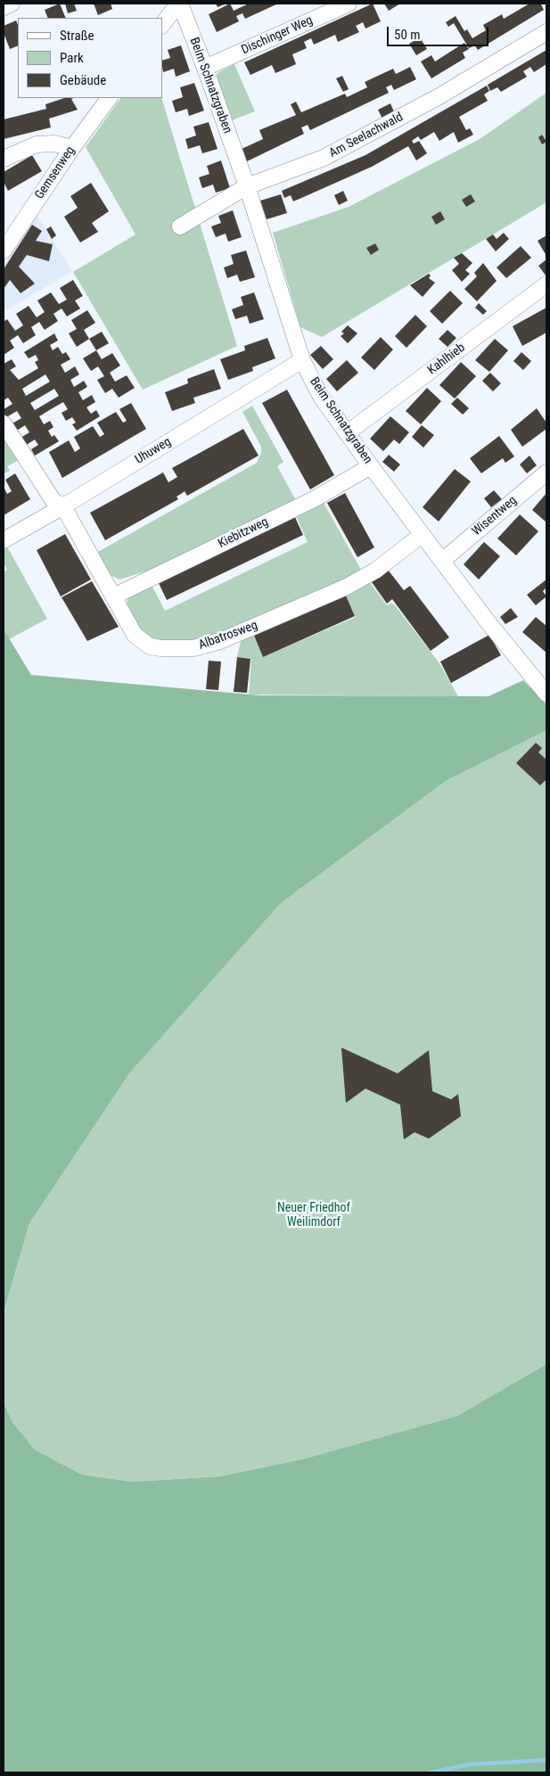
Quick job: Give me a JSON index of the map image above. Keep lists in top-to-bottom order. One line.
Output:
{"streets":{"street":["Dischinger Weg","Beim Schnatzgraben","Am Seelachwald","Gemsenweg","Kahlhieb","Uhuweg","Wisentweg","Kiebitzweg","Albatrosweg"]},"crossings":[["Dischinger Weg","Beim Schnatzgraben"],["Beim Schnatzgraben","Am Seelachwald"],["Beim Schnatzgraben","Kahlhieb"],["Beim Schnatzgraben","Uhuweg"],["Beim Schnatzgraben","Wisentweg"],["Beim Schnatzgraben","Kiebitzweg"],["Beim Schnatzgraben","Albatrosweg"],["Uhuweg","Albatrosweg"],["Kiebitzweg","Albatrosweg"]],"parks":["Neuer Friedhof Weilimdorf"],"legend":["Straße","Park","Gebäude"],"scale_bar":"50 m"}
